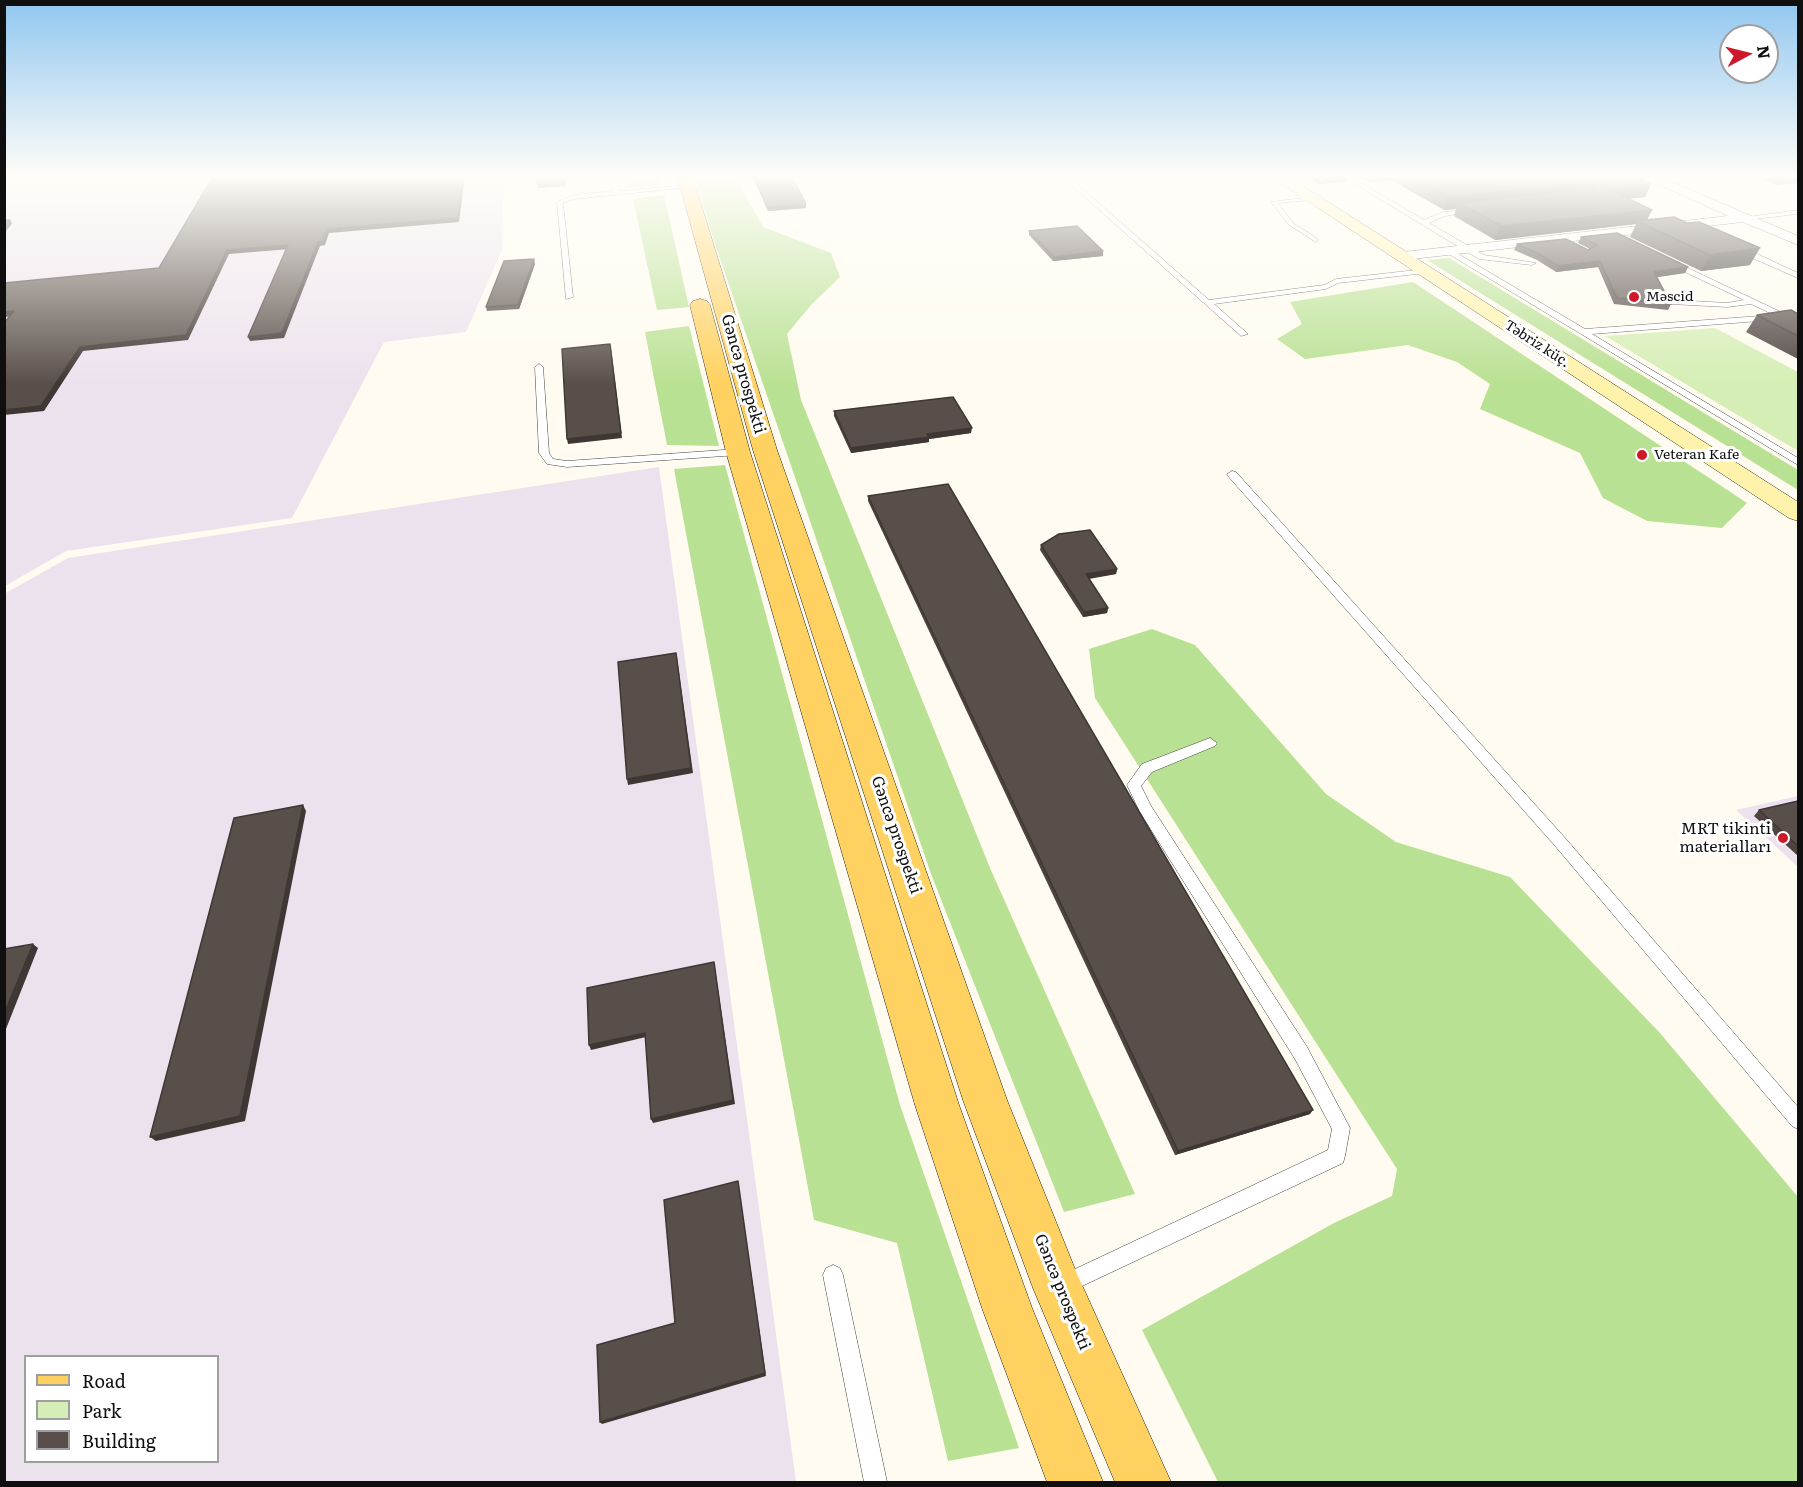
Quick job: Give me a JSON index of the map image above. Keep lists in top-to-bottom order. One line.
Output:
{"streets":{"main road":["Təbriz küç.","Gəncə prospekti"]},"places":["Məscid","Veteran Kafe","MRT tikinti materialları"],"legend":["Road","Park","Building"],"north":"right"}
